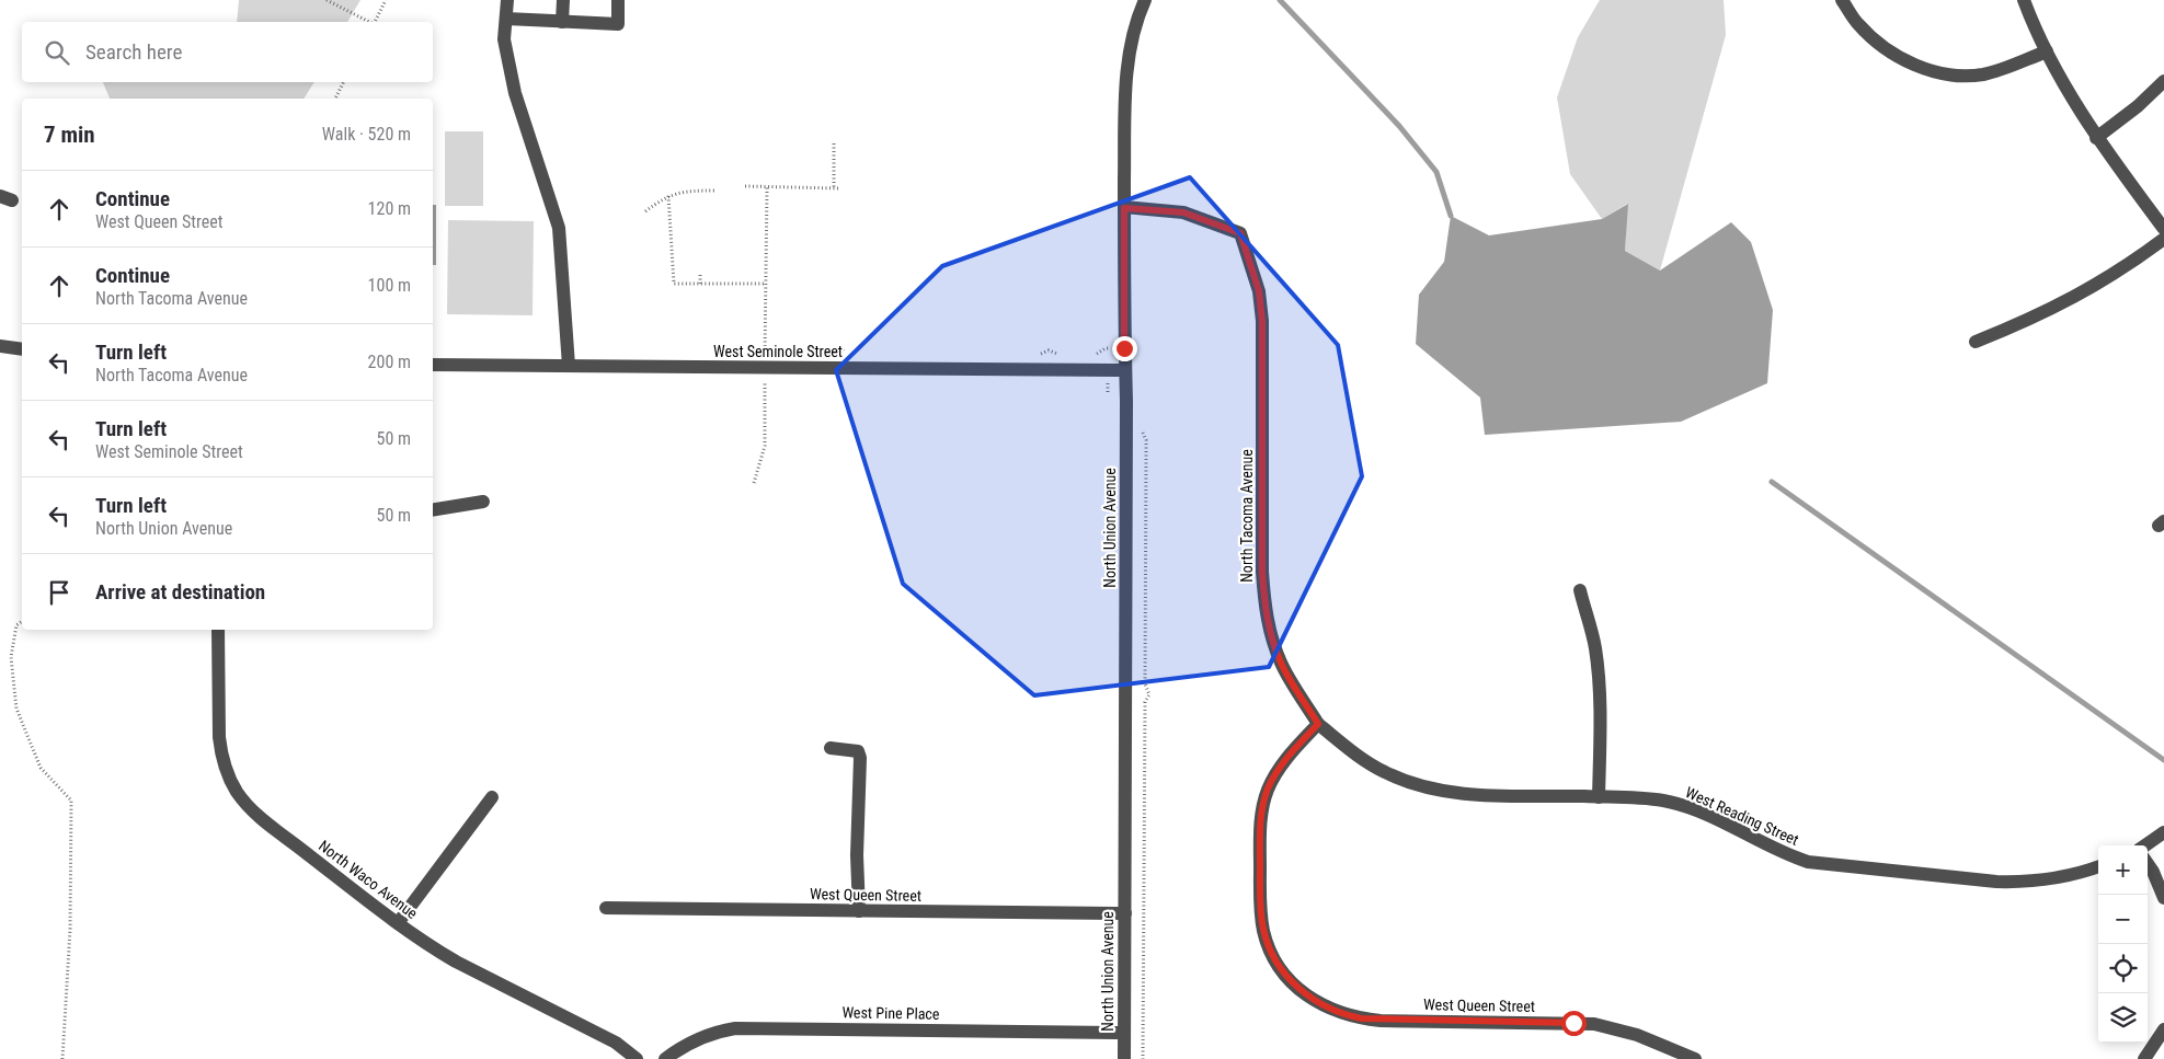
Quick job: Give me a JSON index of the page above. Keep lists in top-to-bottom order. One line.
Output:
{"streets":{"street":["West Seminole Street","North Tacoma Avenue","North Union Avenue","West Reading Street","North Waco Avenue","West Queen Street","West Pine Place"]},"crossings":[["West Seminole Street","North Union Avenue"],["North Tacoma Avenue","North Union Avenue"],["North Tacoma Avenue","West Reading Street"],["North Tacoma Avenue","West Queen Street"],["North Union Avenue","West Queen Street"],["North Union Avenue","West Pine Place"],["West Reading Street","West Queen Street"]],"page":{"search":"Search here","heading":["7 min","Walk · 520 m"],"list":[["Continue","West Queen Street","120 m"],["Continue","North Tacoma Avenue","100 m"],["Turn left","North Tacoma Avenue","200 m"],["Turn left","West Seminole Street","50 m"],["Turn left","North Union Avenue","50 m"],"Arrive at destination"],"map_buttons":["+","−"]}}
